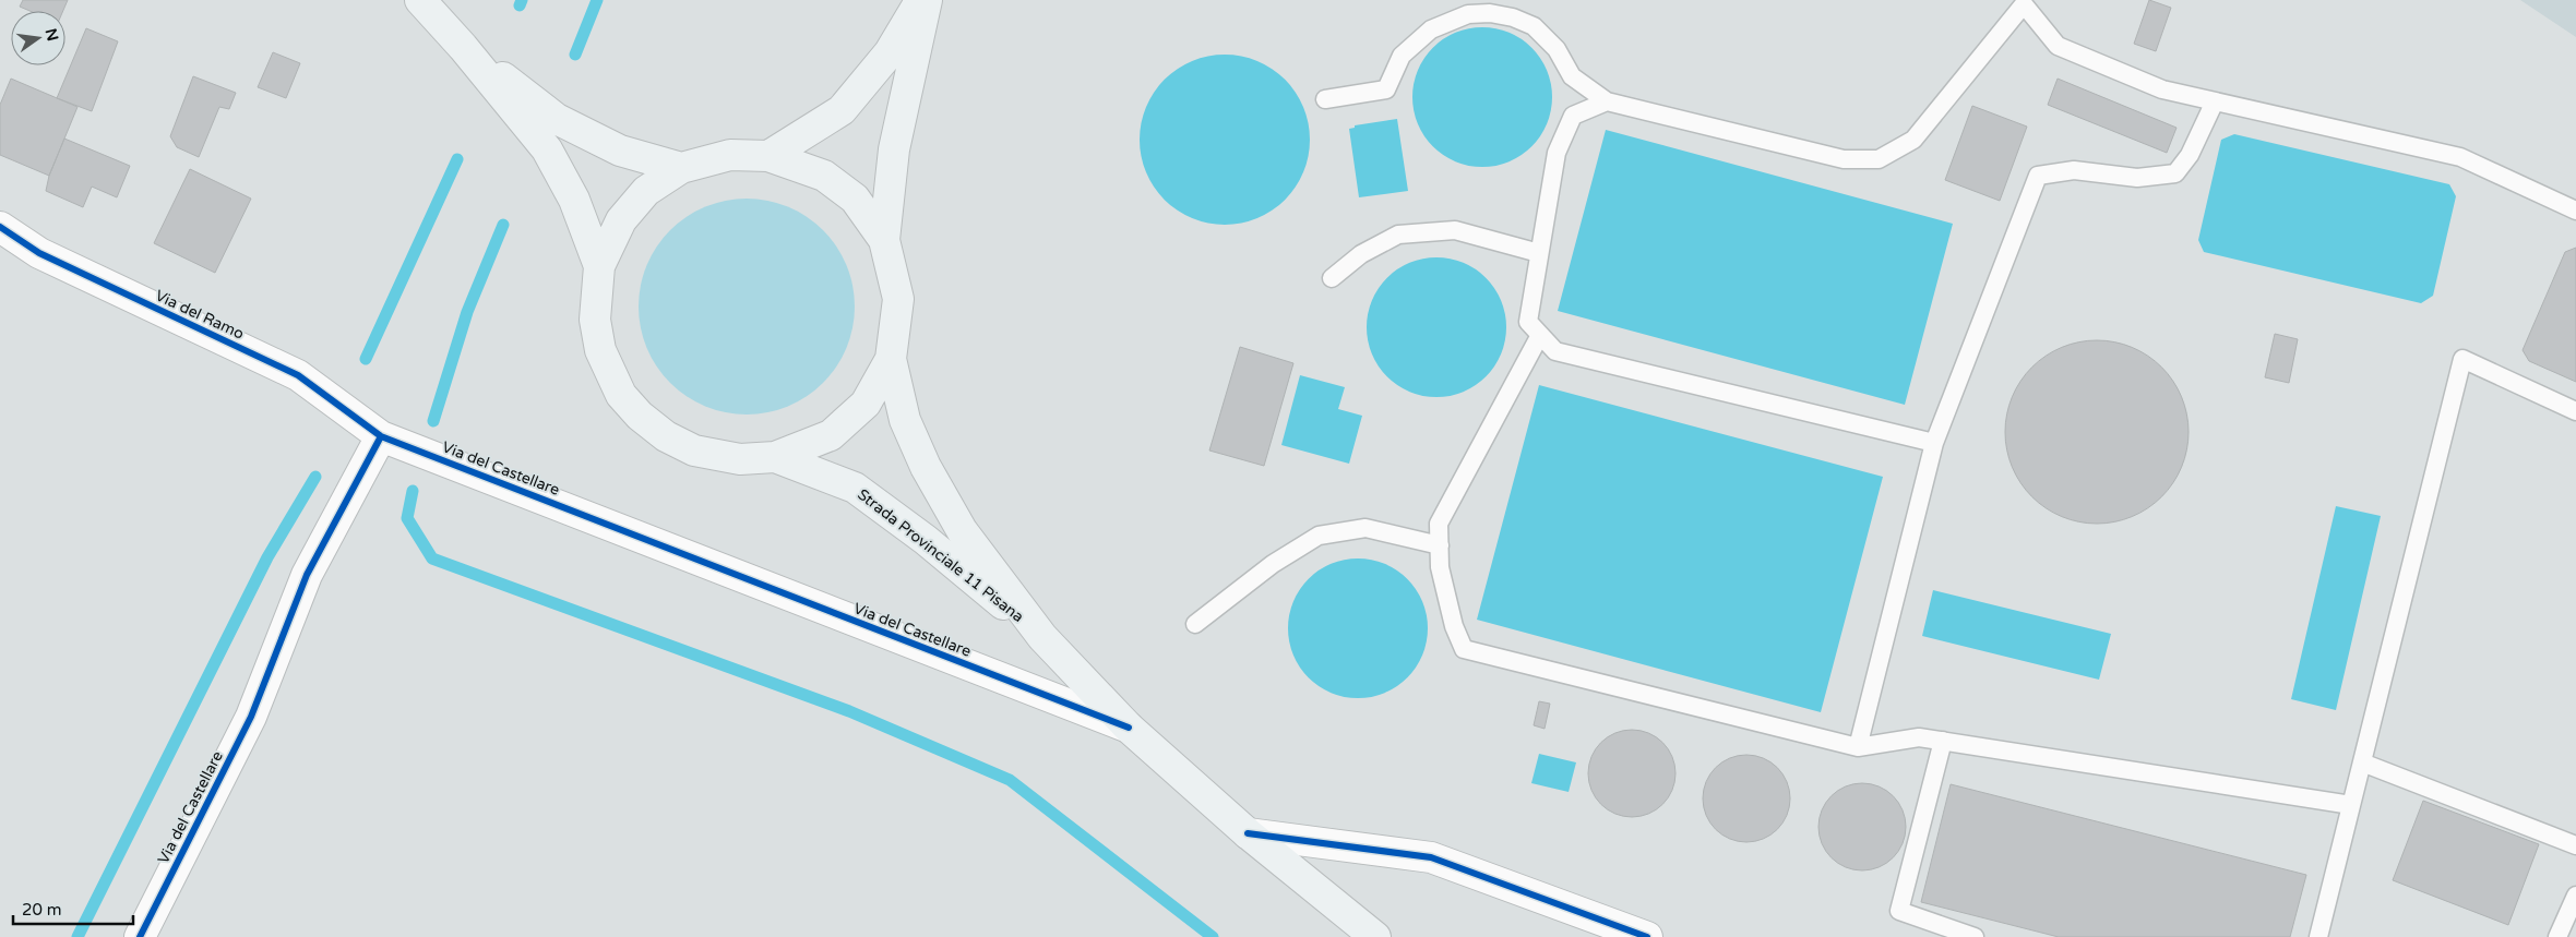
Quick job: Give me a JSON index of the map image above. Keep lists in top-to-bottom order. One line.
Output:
{"streets":{"main road":["Strada Provinciale 11 Pisana"],"street":["Via del Ramo","Via del Castellare"]},"crossings":[["Via del Ramo","Via del Castellare"],["Via del Castellare","Strada Provinciale 11 Pisana"]],"scale_bar":"20 m","north":"right"}
